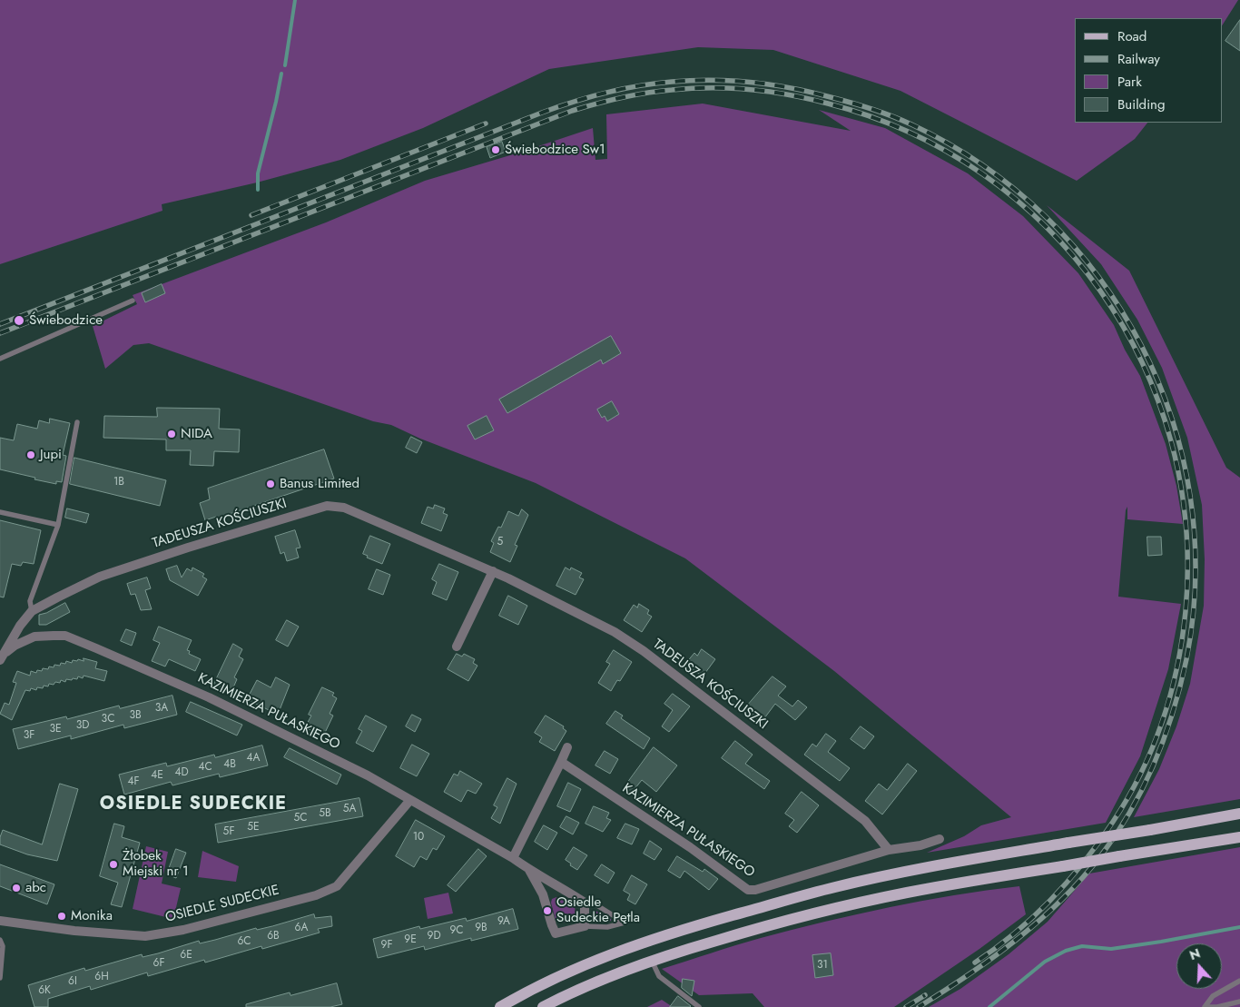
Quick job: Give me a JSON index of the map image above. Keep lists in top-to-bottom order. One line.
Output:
{"streets":{"street":["TADEUSZA KOŚCIUSZKI","KAZIMIERZA PUŁASKIEGO","OSIEDLE SUDECKIE"]},"crossings":[["TADEUSZA KOŚCIUSZKI","KAZIMIERZA PUŁASKIEGO"],["KAZIMIERZA PUŁASKIEGO","OSIEDLE SUDECKIE"]],"districts":["OSIEDLE SUDECKIE"],"places":["Świebodzice Sw1","Świebodzice","NIDA","Jupi","Banus Limited","Żłobek Miejski nr 1","abc","Osiedle Sudeckie Pętla","Monika"],"house_numbers":["1B","5","3A","3B","3C","3D","3E","3F","4A","4B","4C","4D","4E","4F","5A","5B","5C","5E","5F","10","9A","6A","9B","9C","6B","9D","9E","6C","9F","6E","6F","31","6H","6I","6K"],"legend":["Road","Railway","Park","Building"],"north":"top"}
